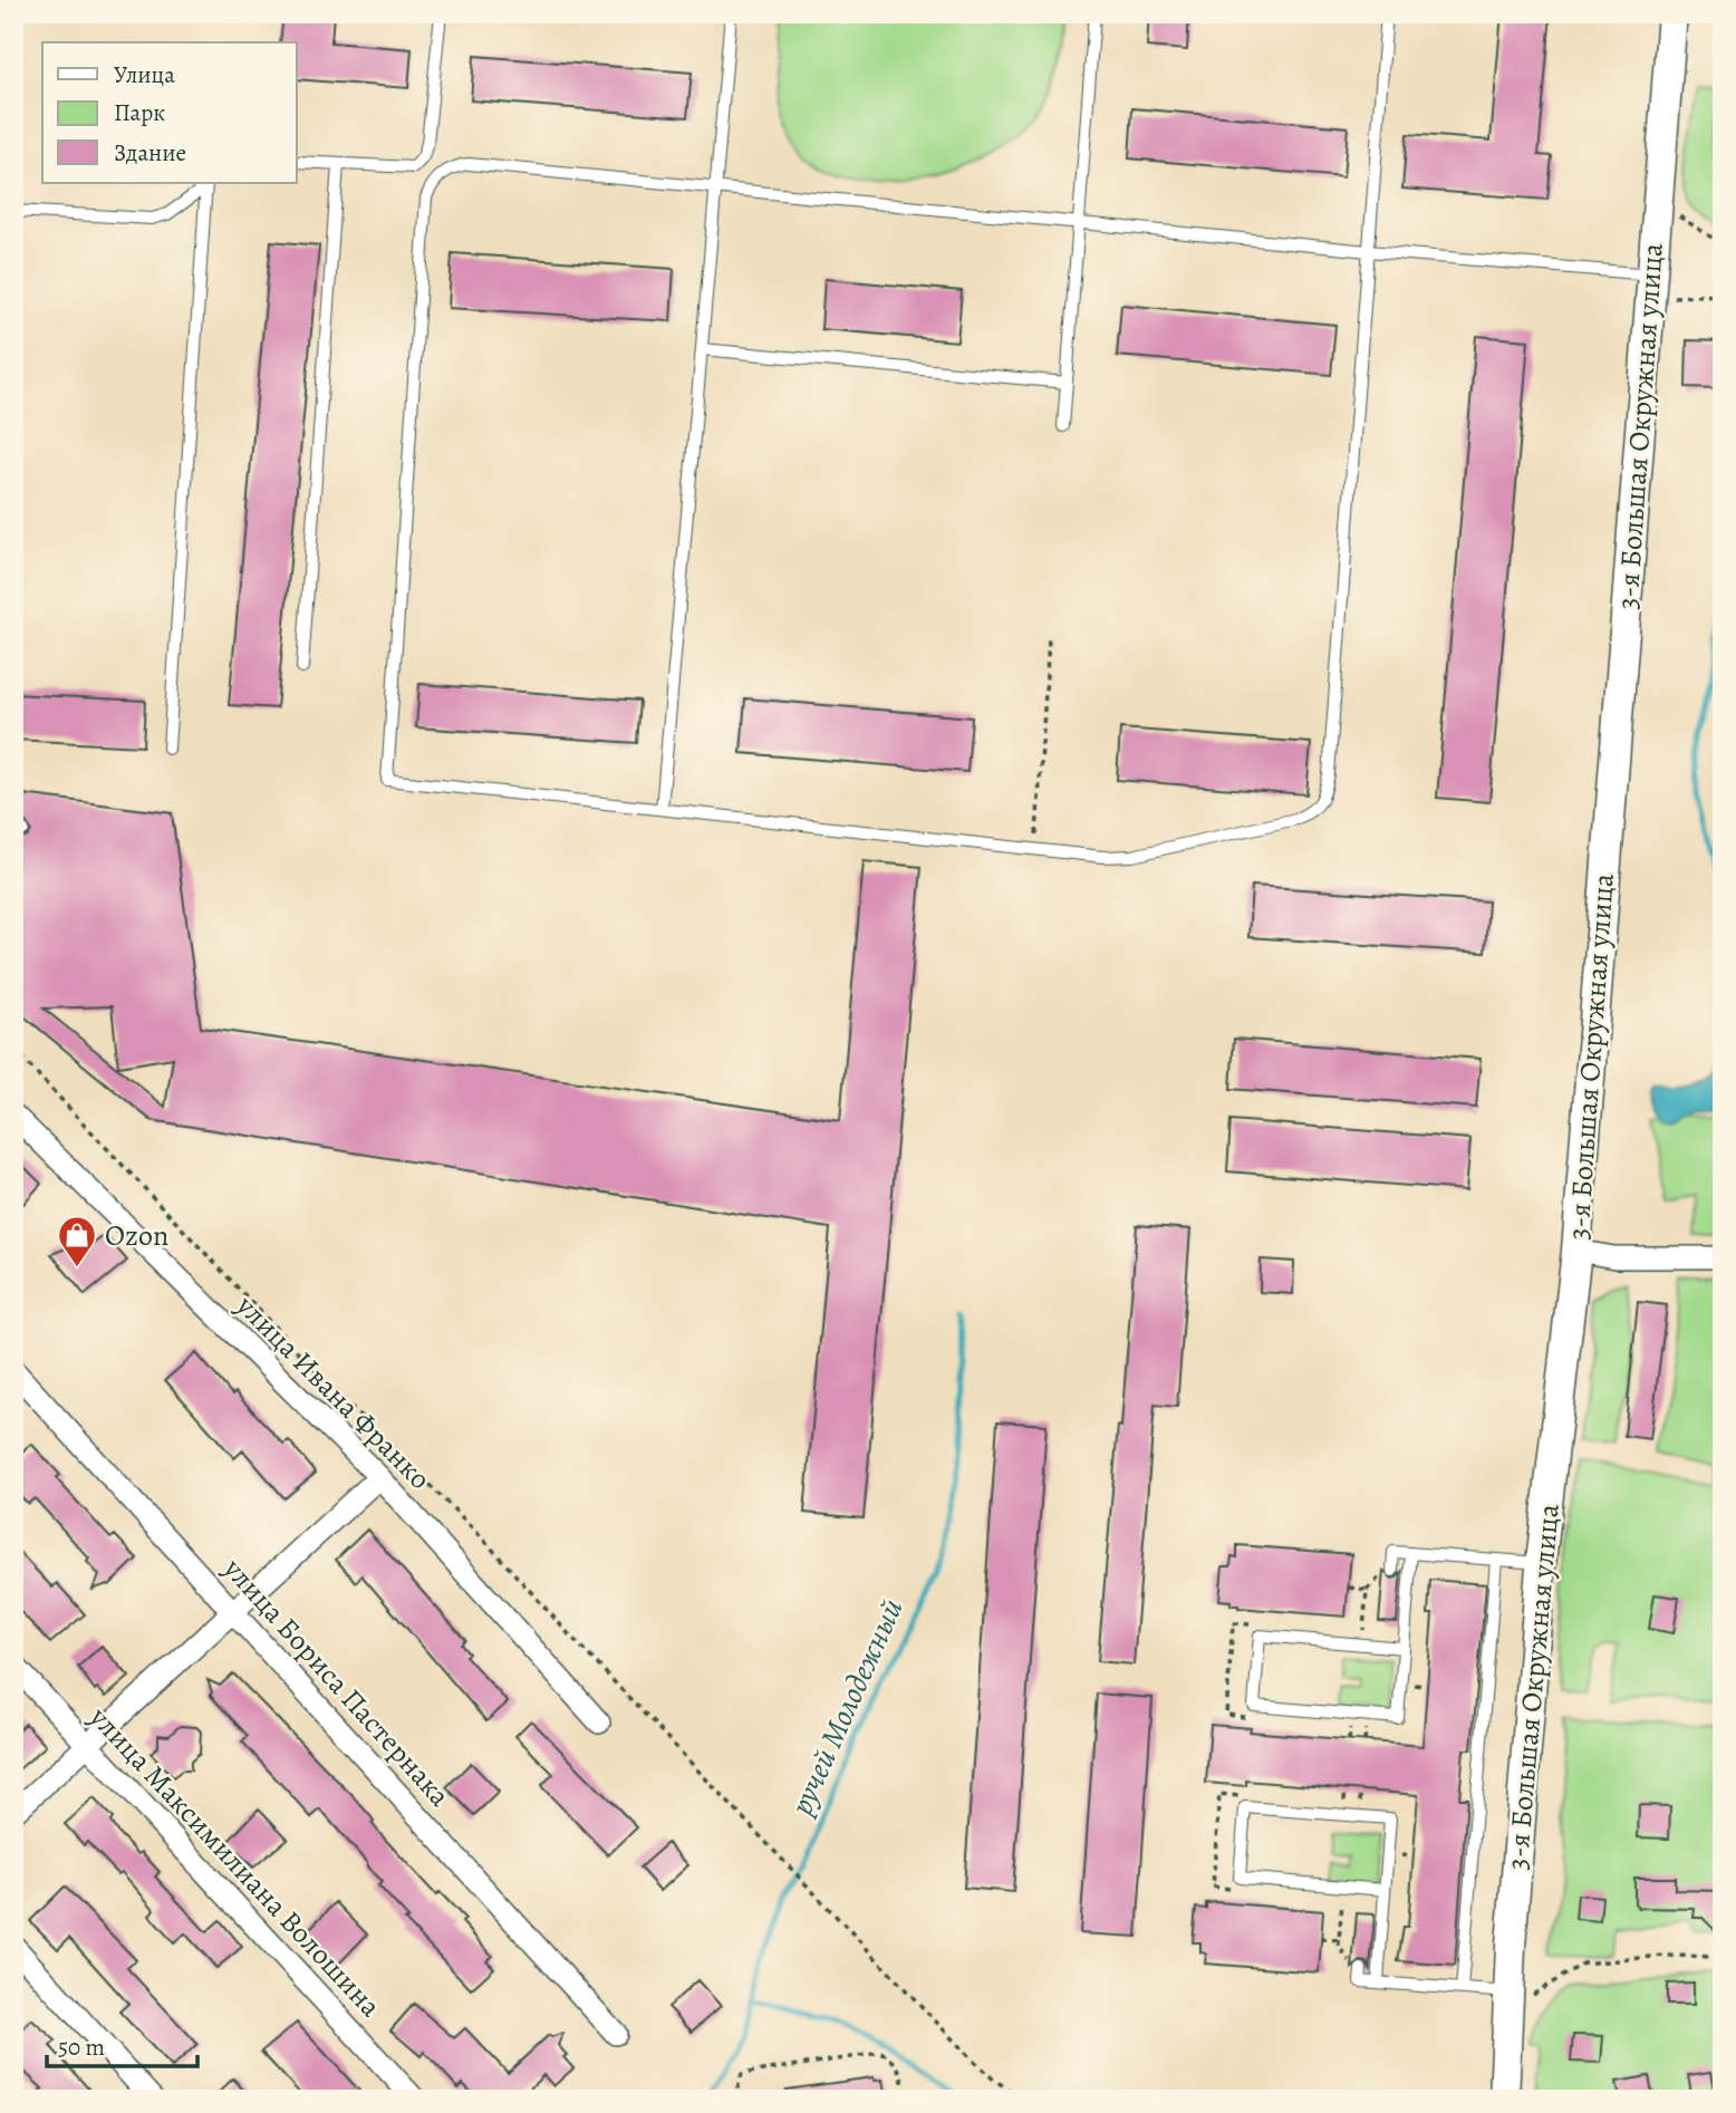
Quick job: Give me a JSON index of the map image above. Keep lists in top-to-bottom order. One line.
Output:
{"streets":{"street":["3-я Большая Окружная улица","улица Ивана Франко","улица Бориса Пастернака","улица Максимилиана Волошина"]},"water":["ручей Молодежный"],"places":{"shop":["Ozon"]},"legend":["Улица","Парк","Здание"],"scale_bar":"50 m"}
